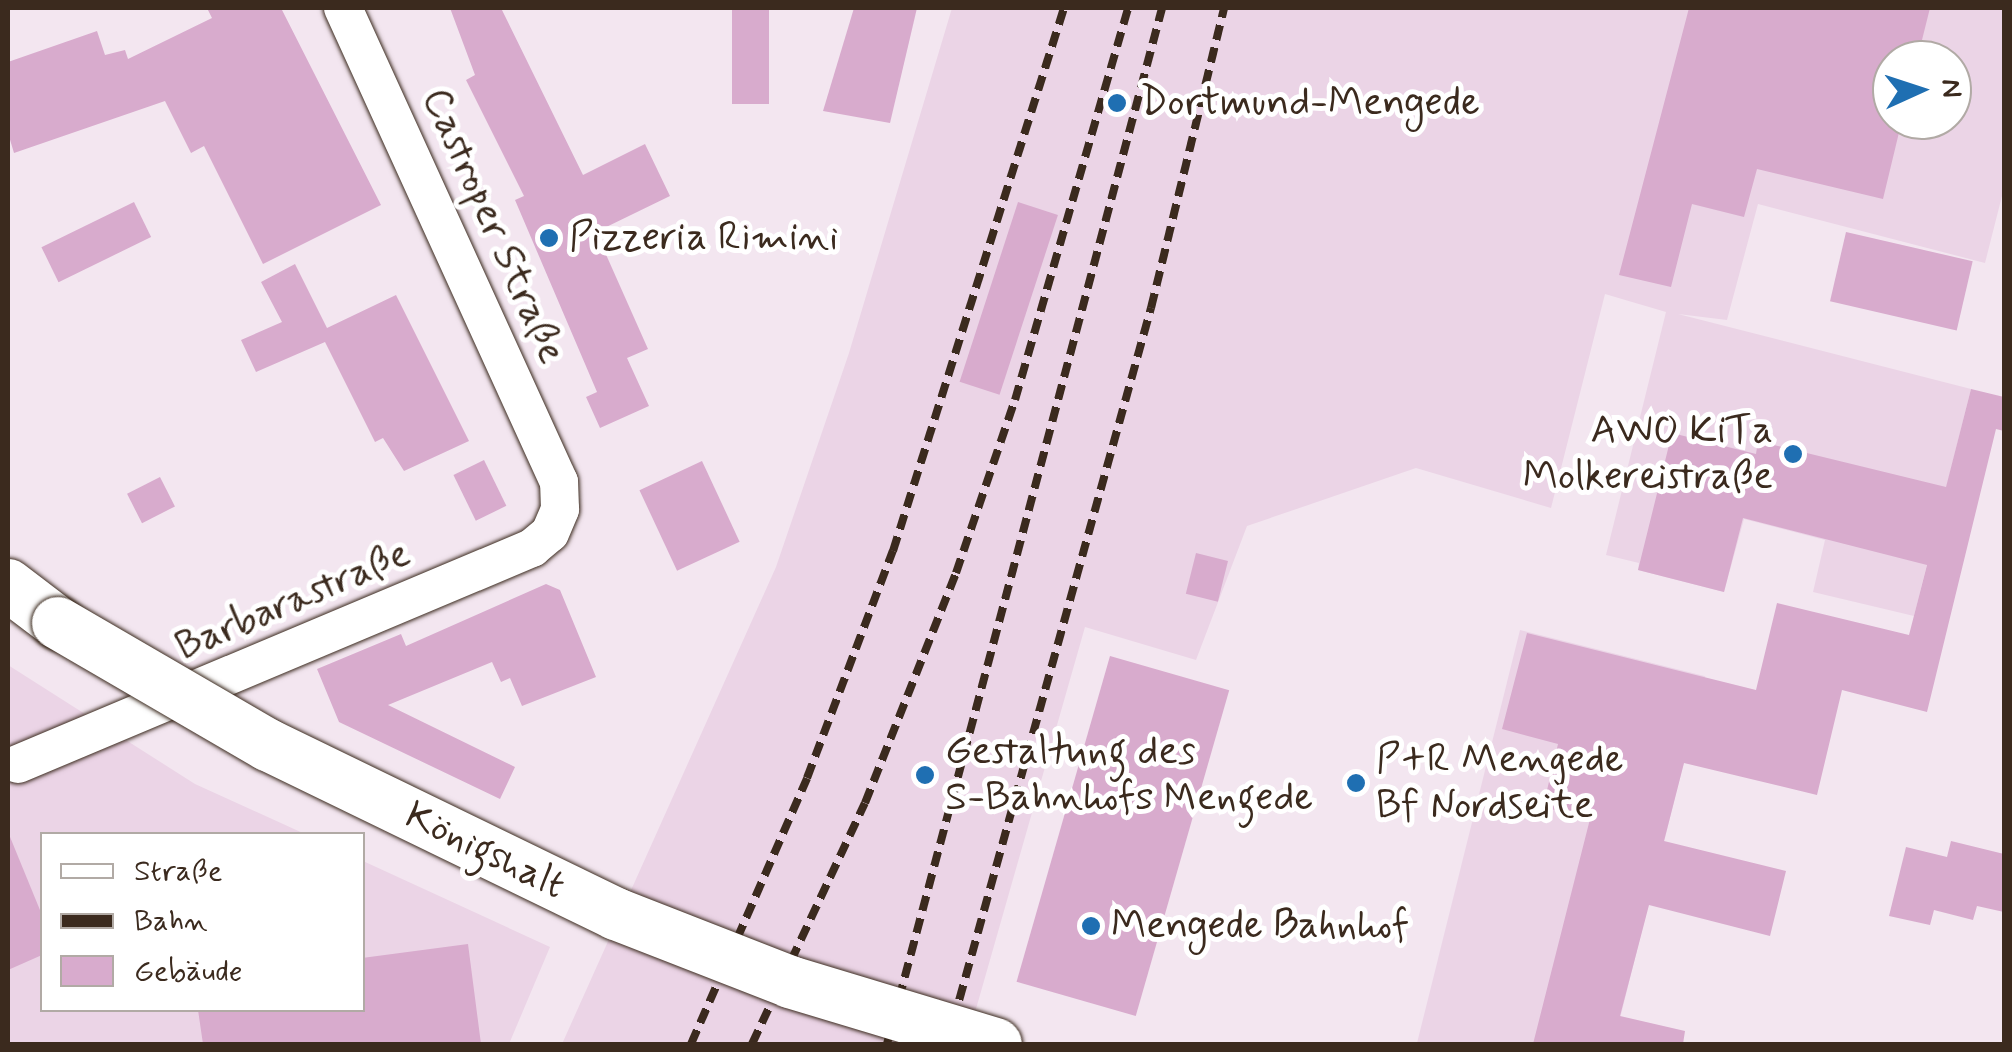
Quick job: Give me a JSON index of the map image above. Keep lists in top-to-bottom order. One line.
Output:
{"streets":{"main road":["Königshalt"],"street":["Castroper Straße","Barbarastraße"]},"crossings":[["Castroper Straße","Barbarastraße"]],"places":["Dortmund-Mengede","Pizzeria Rimini","AWO KiTa Molkereistraße","Gestaltung des S-Bahnhofs Mengede","P+R Mengede Bf Nordseite","Mengede Bahnhof"],"legend":["Straße","Bahn","Gebäude"],"north":"right"}
